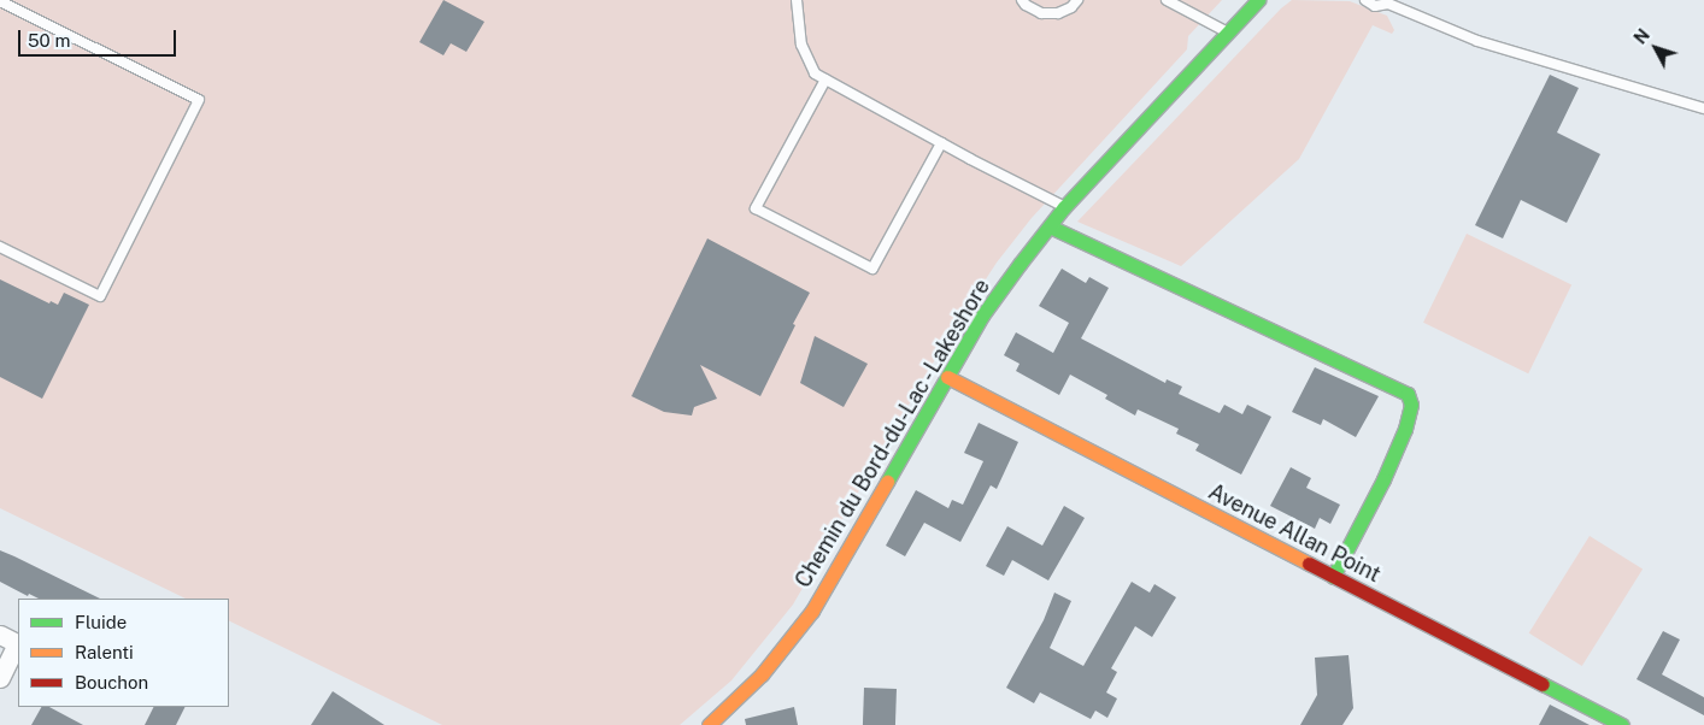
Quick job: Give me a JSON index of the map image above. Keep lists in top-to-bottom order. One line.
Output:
{"streets":{"street":["Chemin du Bord-du-Lac - Lakeshore","Avenue Allan Point"]},"crossings":[["Chemin du Bord-du-Lac - Lakeshore","Avenue Allan Point"]],"legend":["Fluide","Ralenti","Bouchon"],"scale_bar":"50 m","north":"top left"}
